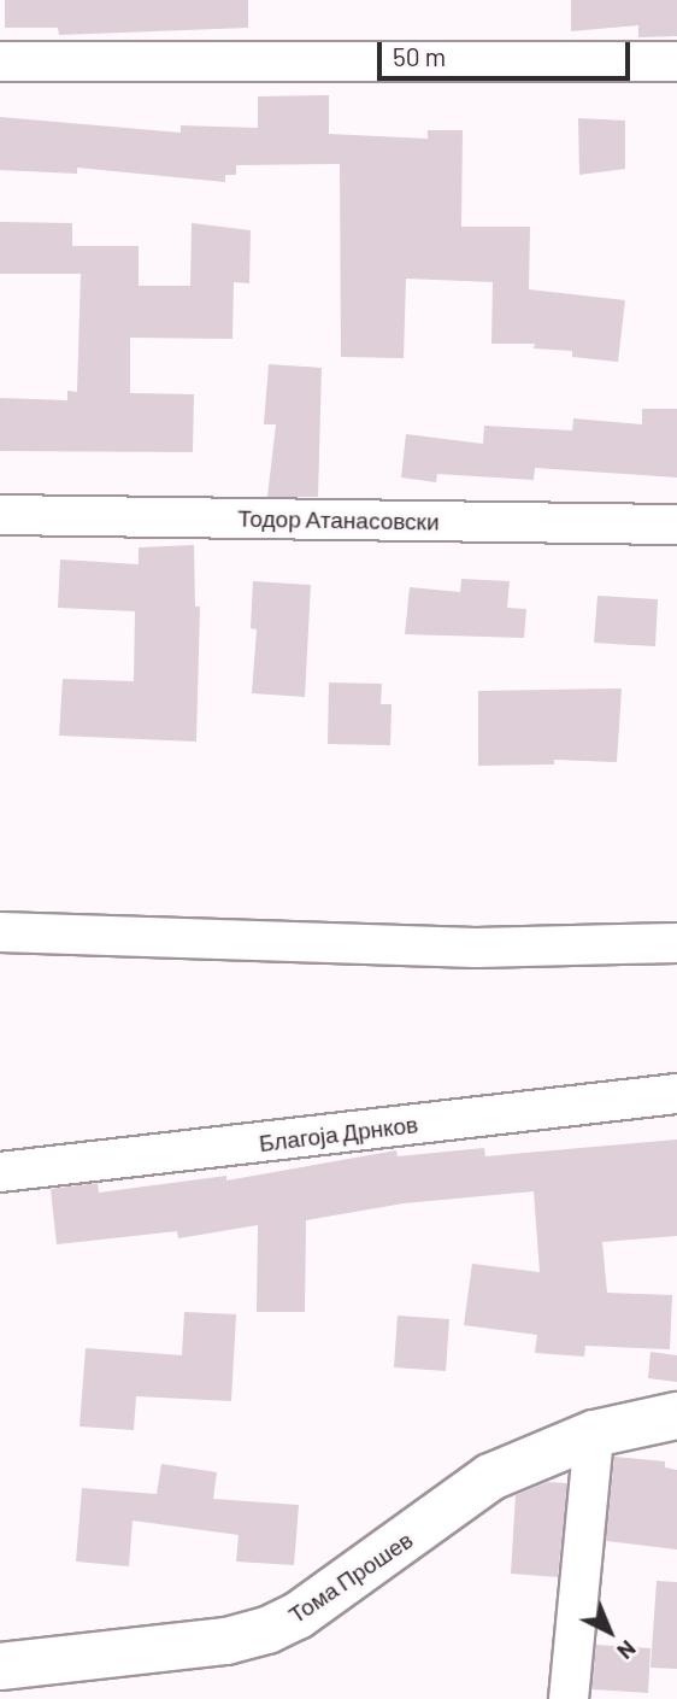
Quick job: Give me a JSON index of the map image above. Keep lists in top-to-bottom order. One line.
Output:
{"streets":{"street":["Тодор Атанасовски","Благоја Дрнков","Тома Прошев"]},"scale_bar":"50 m","north":"bottom right"}
